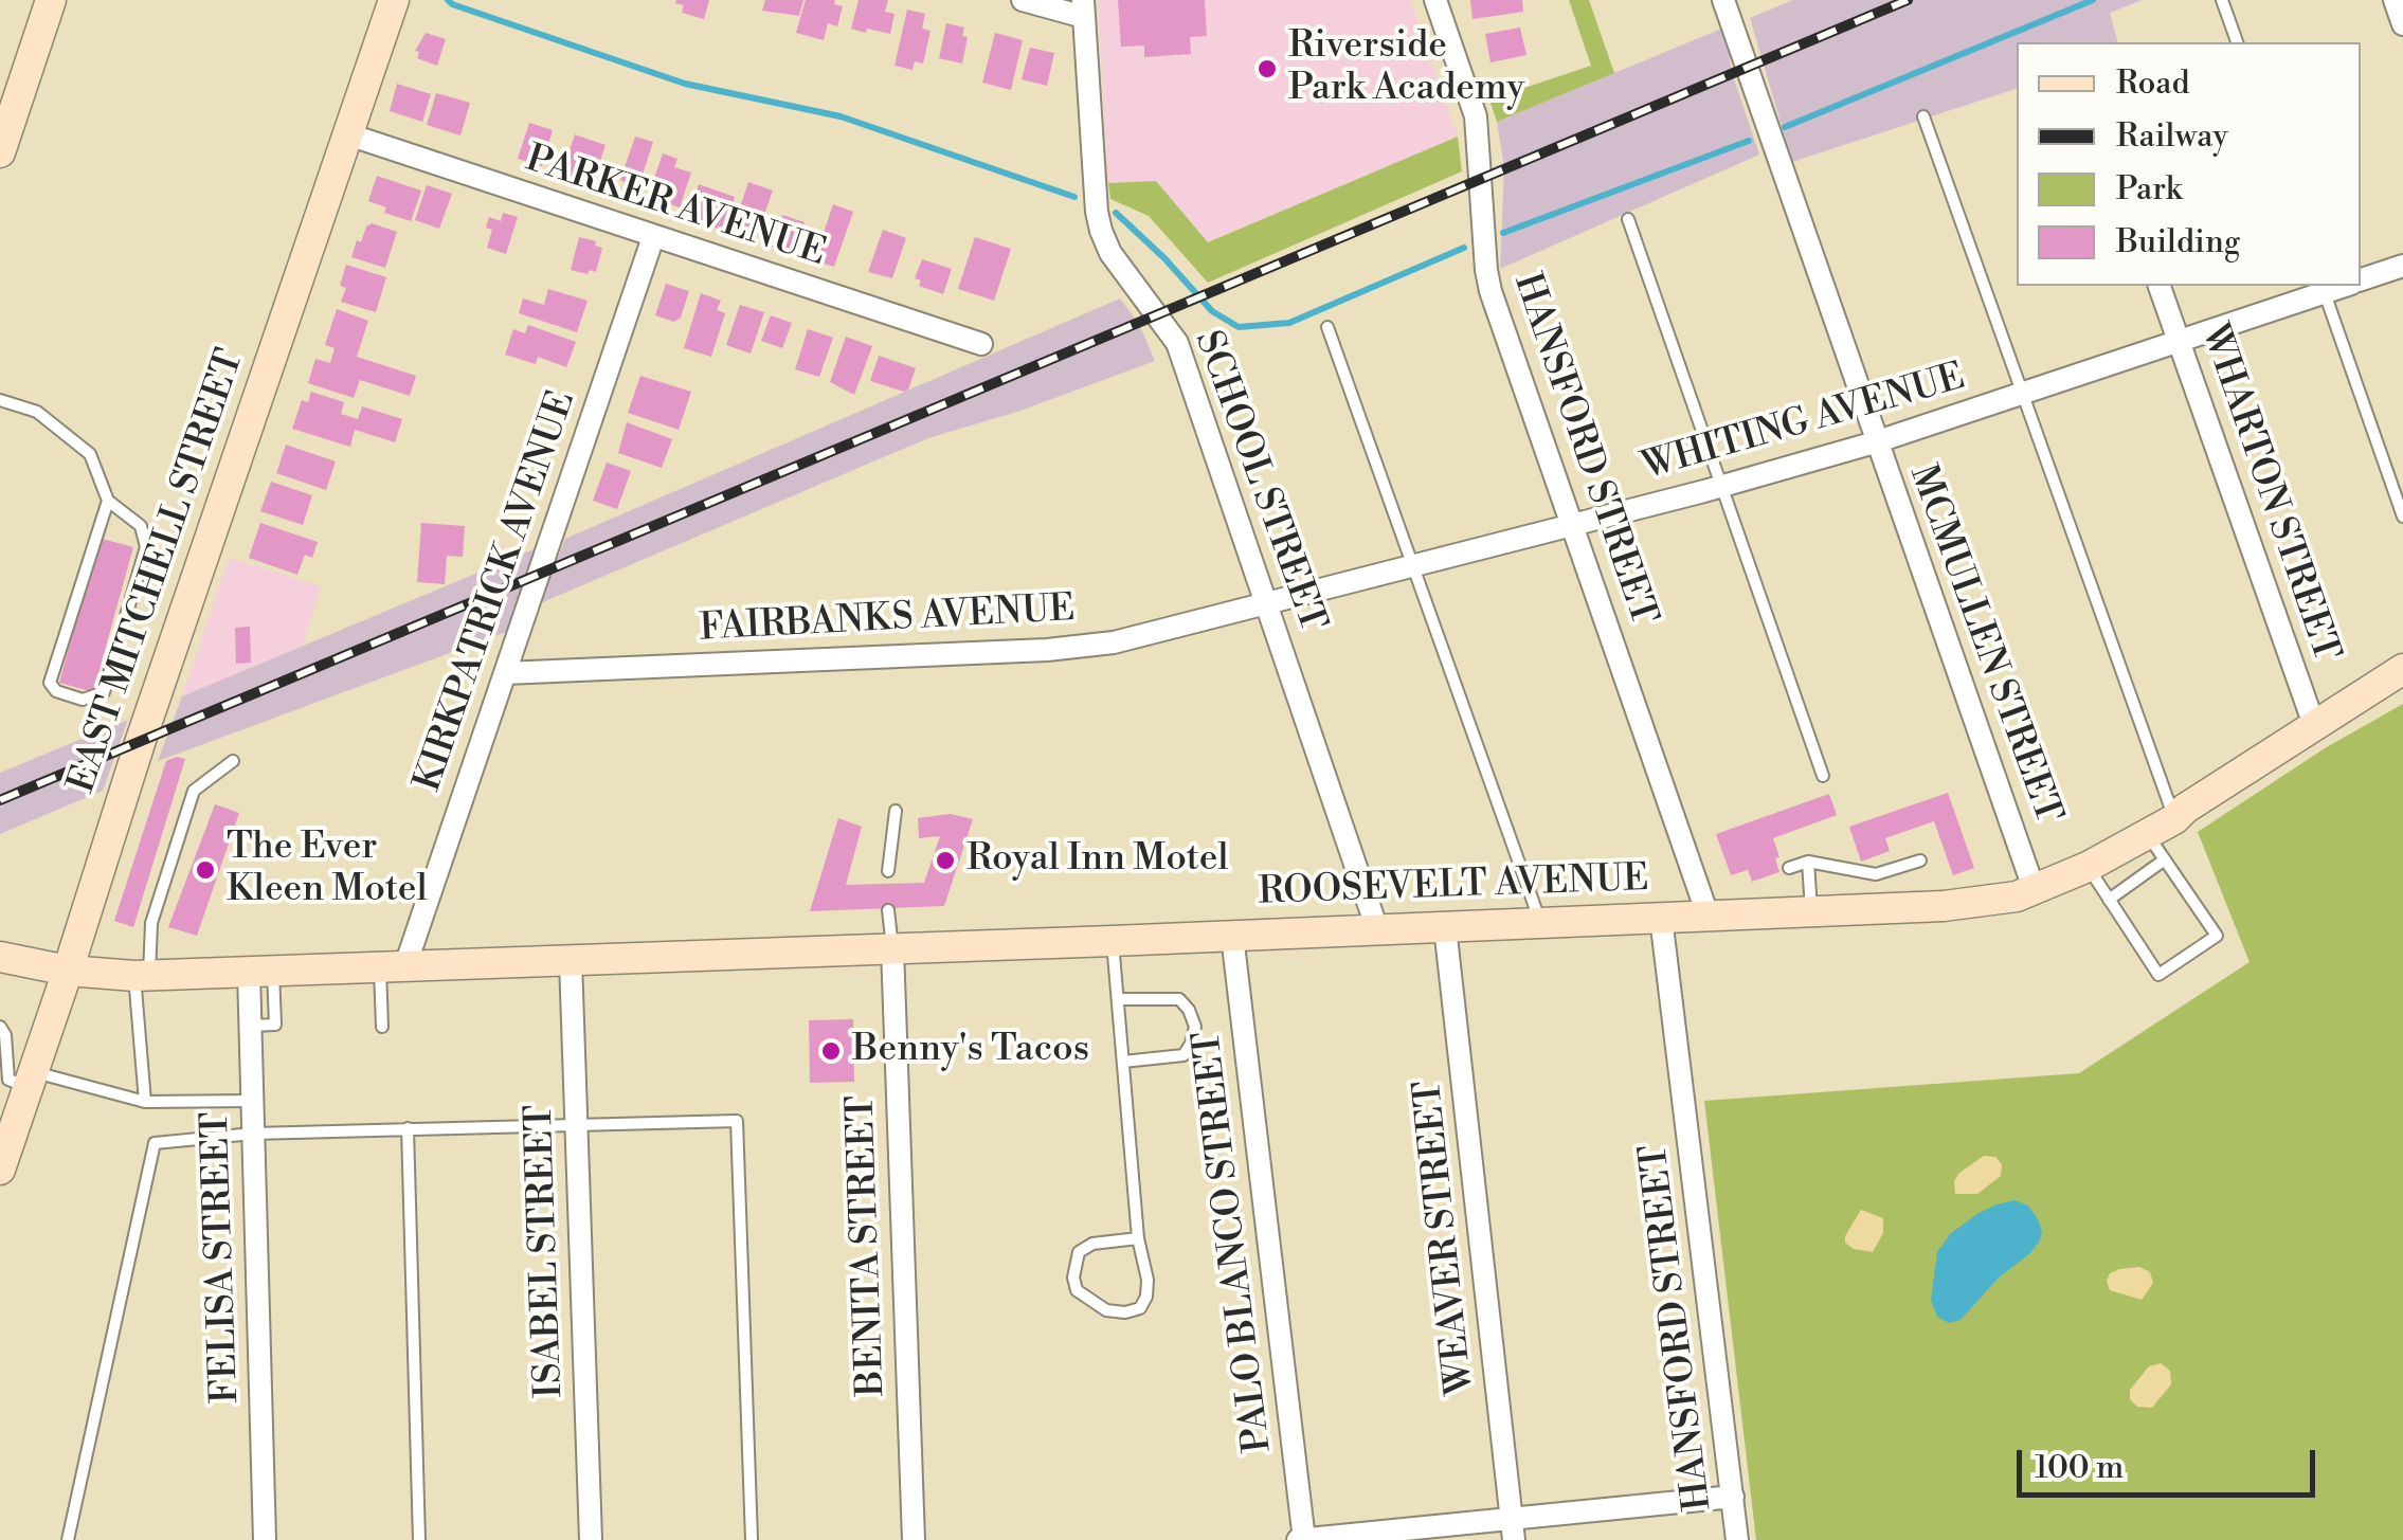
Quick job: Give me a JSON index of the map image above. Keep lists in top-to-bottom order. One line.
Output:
{"streets":{"main road":["EAST MITCHELL STREET","ROOSEVELT AVENUE"],"street":["PARKER AVENUE","WHITING AVENUE","HANSFORD STREET","SCHOOL STREET","WHARTON STREET","KIRKPATRICK AVENUE","FAIRBANKS AVENUE","MCMULLEN STREET","WEAVER STREET","PALO BLANCO STREET","BENITA STREET","ISABEL STREET","FELISA STREET"]},"crossings":[["PARKER AVENUE","EAST MITCHELL STREET"],["PARKER AVENUE","KIRKPATRICK AVENUE"],["WHITING AVENUE","HANSFORD STREET"],["WHITING AVENUE","SCHOOL STREET"],["WHITING AVENUE","WHARTON STREET"],["WHITING AVENUE","FAIRBANKS AVENUE"],["WHITING AVENUE","MCMULLEN STREET"],["HANSFORD STREET","ROOSEVELT AVENUE"],["SCHOOL STREET","FAIRBANKS AVENUE"],["SCHOOL STREET","ROOSEVELT AVENUE"],["WHARTON STREET","ROOSEVELT AVENUE"],["EAST MITCHELL STREET","ROOSEVELT AVENUE"],["KIRKPATRICK AVENUE","FAIRBANKS AVENUE"],["KIRKPATRICK AVENUE","ROOSEVELT AVENUE"],["MCMULLEN STREET","ROOSEVELT AVENUE"],["ROOSEVELT AVENUE","WEAVER STREET"],["ROOSEVELT AVENUE","PALO BLANCO STREET"],["ROOSEVELT AVENUE","BENITA STREET"],["ROOSEVELT AVENUE","ISABEL STREET"],["ROOSEVELT AVENUE","FELISA STREET"]],"places":["Riverside Park Academy","Royal Inn Motel","The Ever Kleen Motel","Benny's Tacos"],"legend":["Road","Railway","Park","Building"],"scale_bar":"100 m"}
